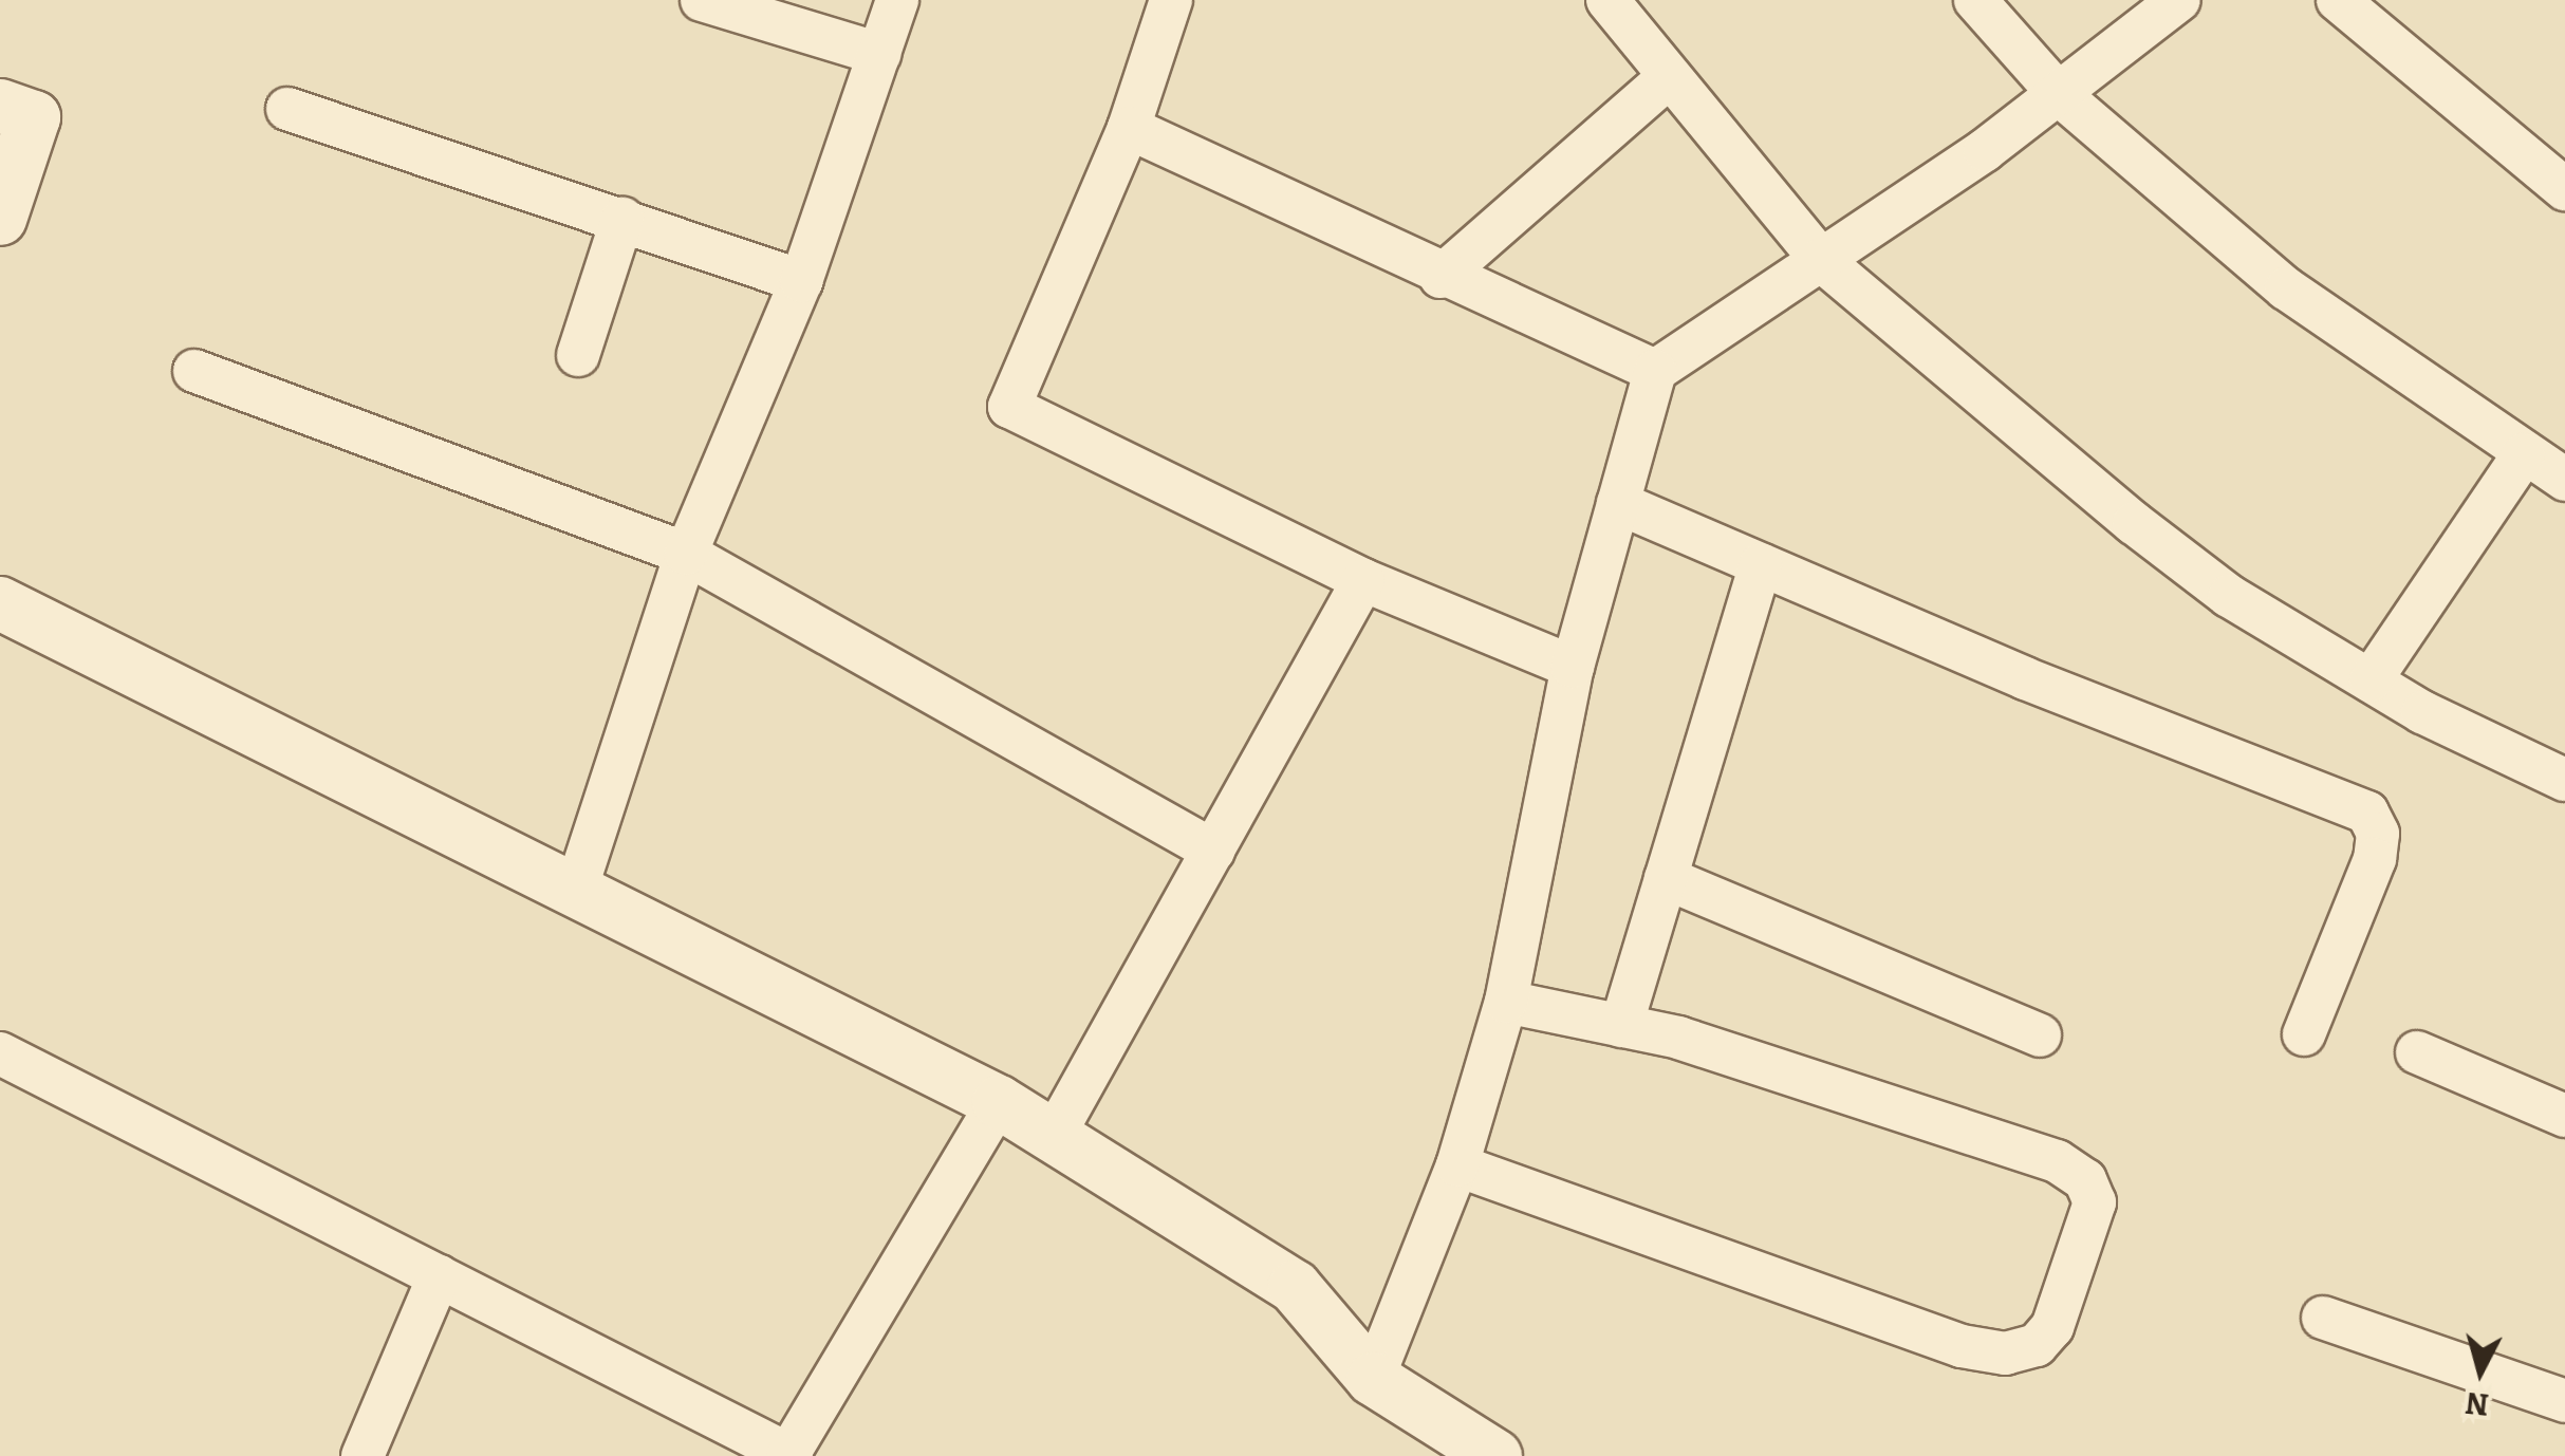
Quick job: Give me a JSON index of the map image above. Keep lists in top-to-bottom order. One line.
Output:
{"north":"bottom"}
